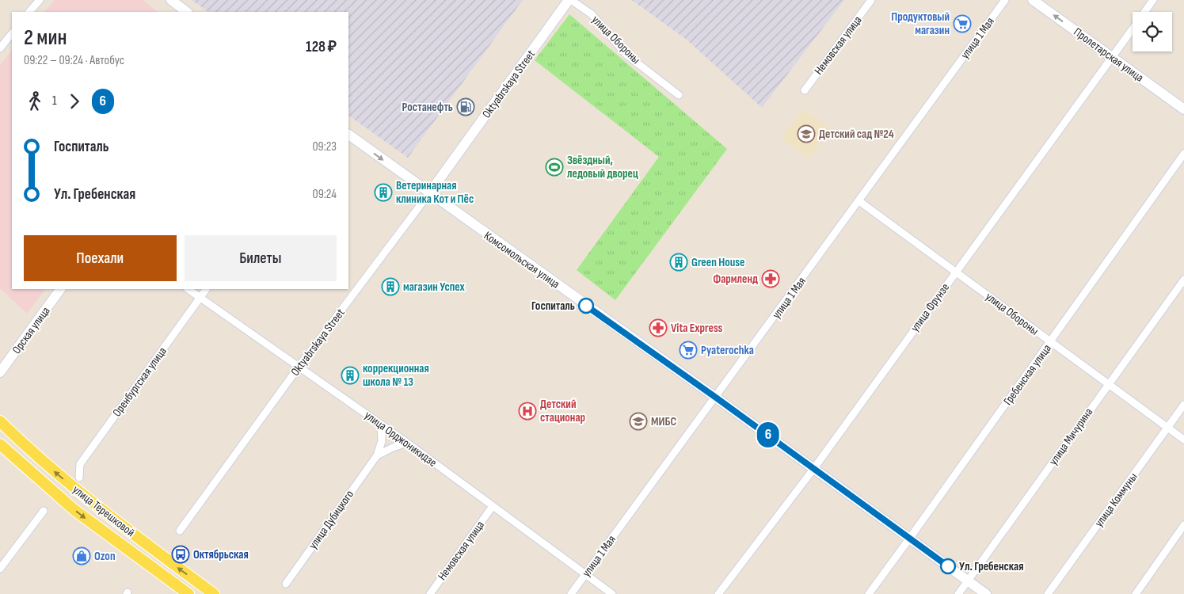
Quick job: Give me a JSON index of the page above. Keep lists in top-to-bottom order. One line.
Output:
{"streets":{"main road":["Пролетарская улица","Oktyabrskaya Street","Комсомольская улица","Орская улица","улица Терешковой"],"street":["улица 1 Мая","улица Обороны","Немовская улица","улица Фрунзе","Гребенская улица","Оренбургская улица","улица Мичурина","улица Орджоникидзе","улица Коммуны","улица Дубицкого"]},"crossings":[["улица 1 Мая","улица Обороны"],["улица 1 Мая","Комсомольская улица"],["улица 1 Мая","улица Орджоникидзе"],["улица Обороны","Oktyabrskaya Street"],["улица Обороны","улица Фрунзе"],["улица Обороны","Гребенская улица"],["улица Обороны","улица Мичурина"],["улица Обороны","улица Коммуны"],["Немовская улица","улица Орджоникидзе"],["Пролетарская улица","улица Фрунзе"],["Oktyabrskaya Street","Комсомольская улица"],["Oktyabrskaya Street","улица Орджоникидзе"],["Комсомольская улица","улица Фрунзе"],["Комсомольская улица","Гребенская улица"],["Комсомольская улица","улица Мичурина"],["Оренбургская улица","улица Орджоникидзе"],["улица Орджоникидзе","улица Дубицкого"]],"one_way":["Пролетарская улица"],"places":{"supermarket":["Продуктовый магазин","Pyaterochka"],"fuel station":["Ростанефть"],"school or university":["Детский сад №24","МИБС"],"sports":["Звёздный, ледовый дворец"],"building":["Ветеринарная клиника Кот и Пёс","Green House","магазин Успех","коррекционная школа № 13"],"pharmacy":["Фармленд","Vita Express"],"other":["Госпиталь","Ул. Гребенская"],"hospital":["Детский стационар"],"bus stop":["Октябрьская"],"shop":["Ozon"]},"lines":["bus line 6"],"page":{"on_map":"6","heading":["2 мин","09:22 – 09:24 · Автобус","128 ₽"],"legs":["1","6"],"list":[{"name":"Госпиталь","value":"09:23"},{"name":"Ул. Гребенская","value":"09:24"}],"buttons":["Поехали","Билеты"]}}
